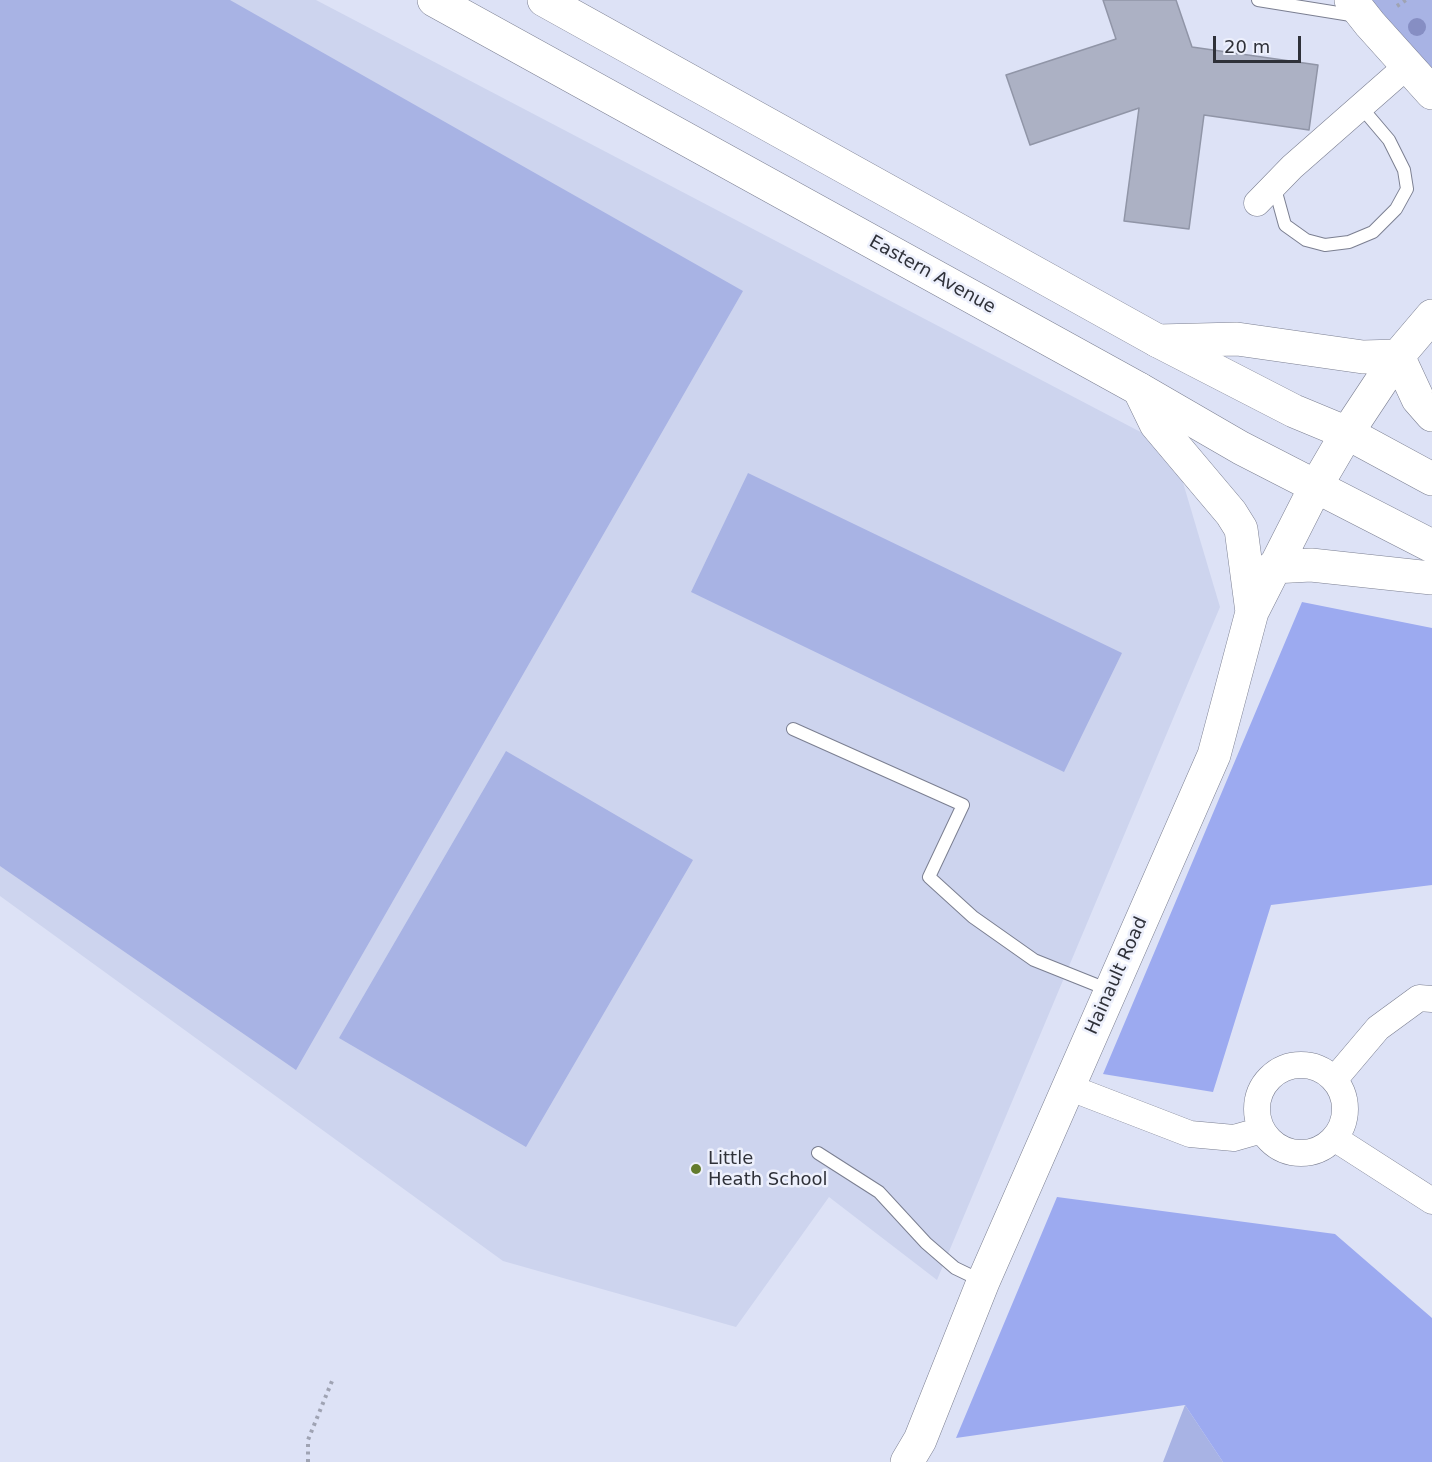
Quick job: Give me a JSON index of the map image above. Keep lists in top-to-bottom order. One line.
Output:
{"streets":{"main road":["Eastern Avenue","Hainault Road"]},"crossings":[["Eastern Avenue","Hainault Road"]],"places":["Little Heath School"],"scale_bar":"20 m"}
